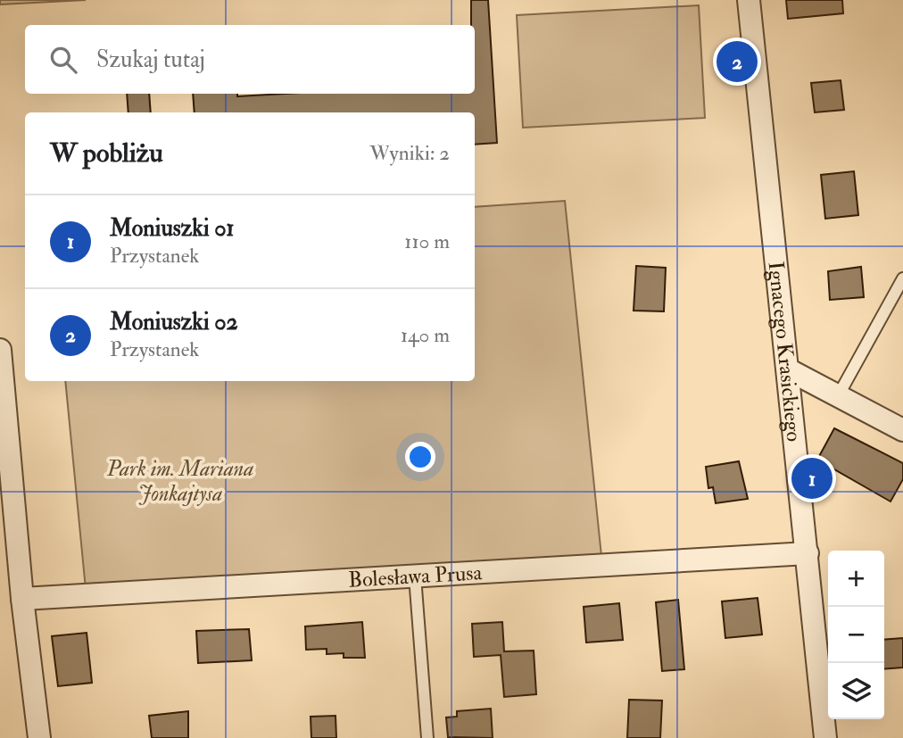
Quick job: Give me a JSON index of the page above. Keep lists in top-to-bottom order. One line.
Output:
{"streets":{"street":["Ignacego Krasickiego","Bolesława Prusa"]},"crossings":[["Ignacego Krasickiego","Bolesława Prusa"]],"parks":["Park im. Mariana Jonkajtysa"],"page":{"search":"Szukaj tutaj","pins":["2","1"],"heading":["W pobliżu","Wyniki: 2"],"list":[{"mark":"1","name":"Moniuszki 01","note":"Przystanek","value":"110 m"},{"mark":"2","name":"Moniuszki 02","note":"Przystanek","value":"140 m"}],"map_buttons":["+","−"]}}
